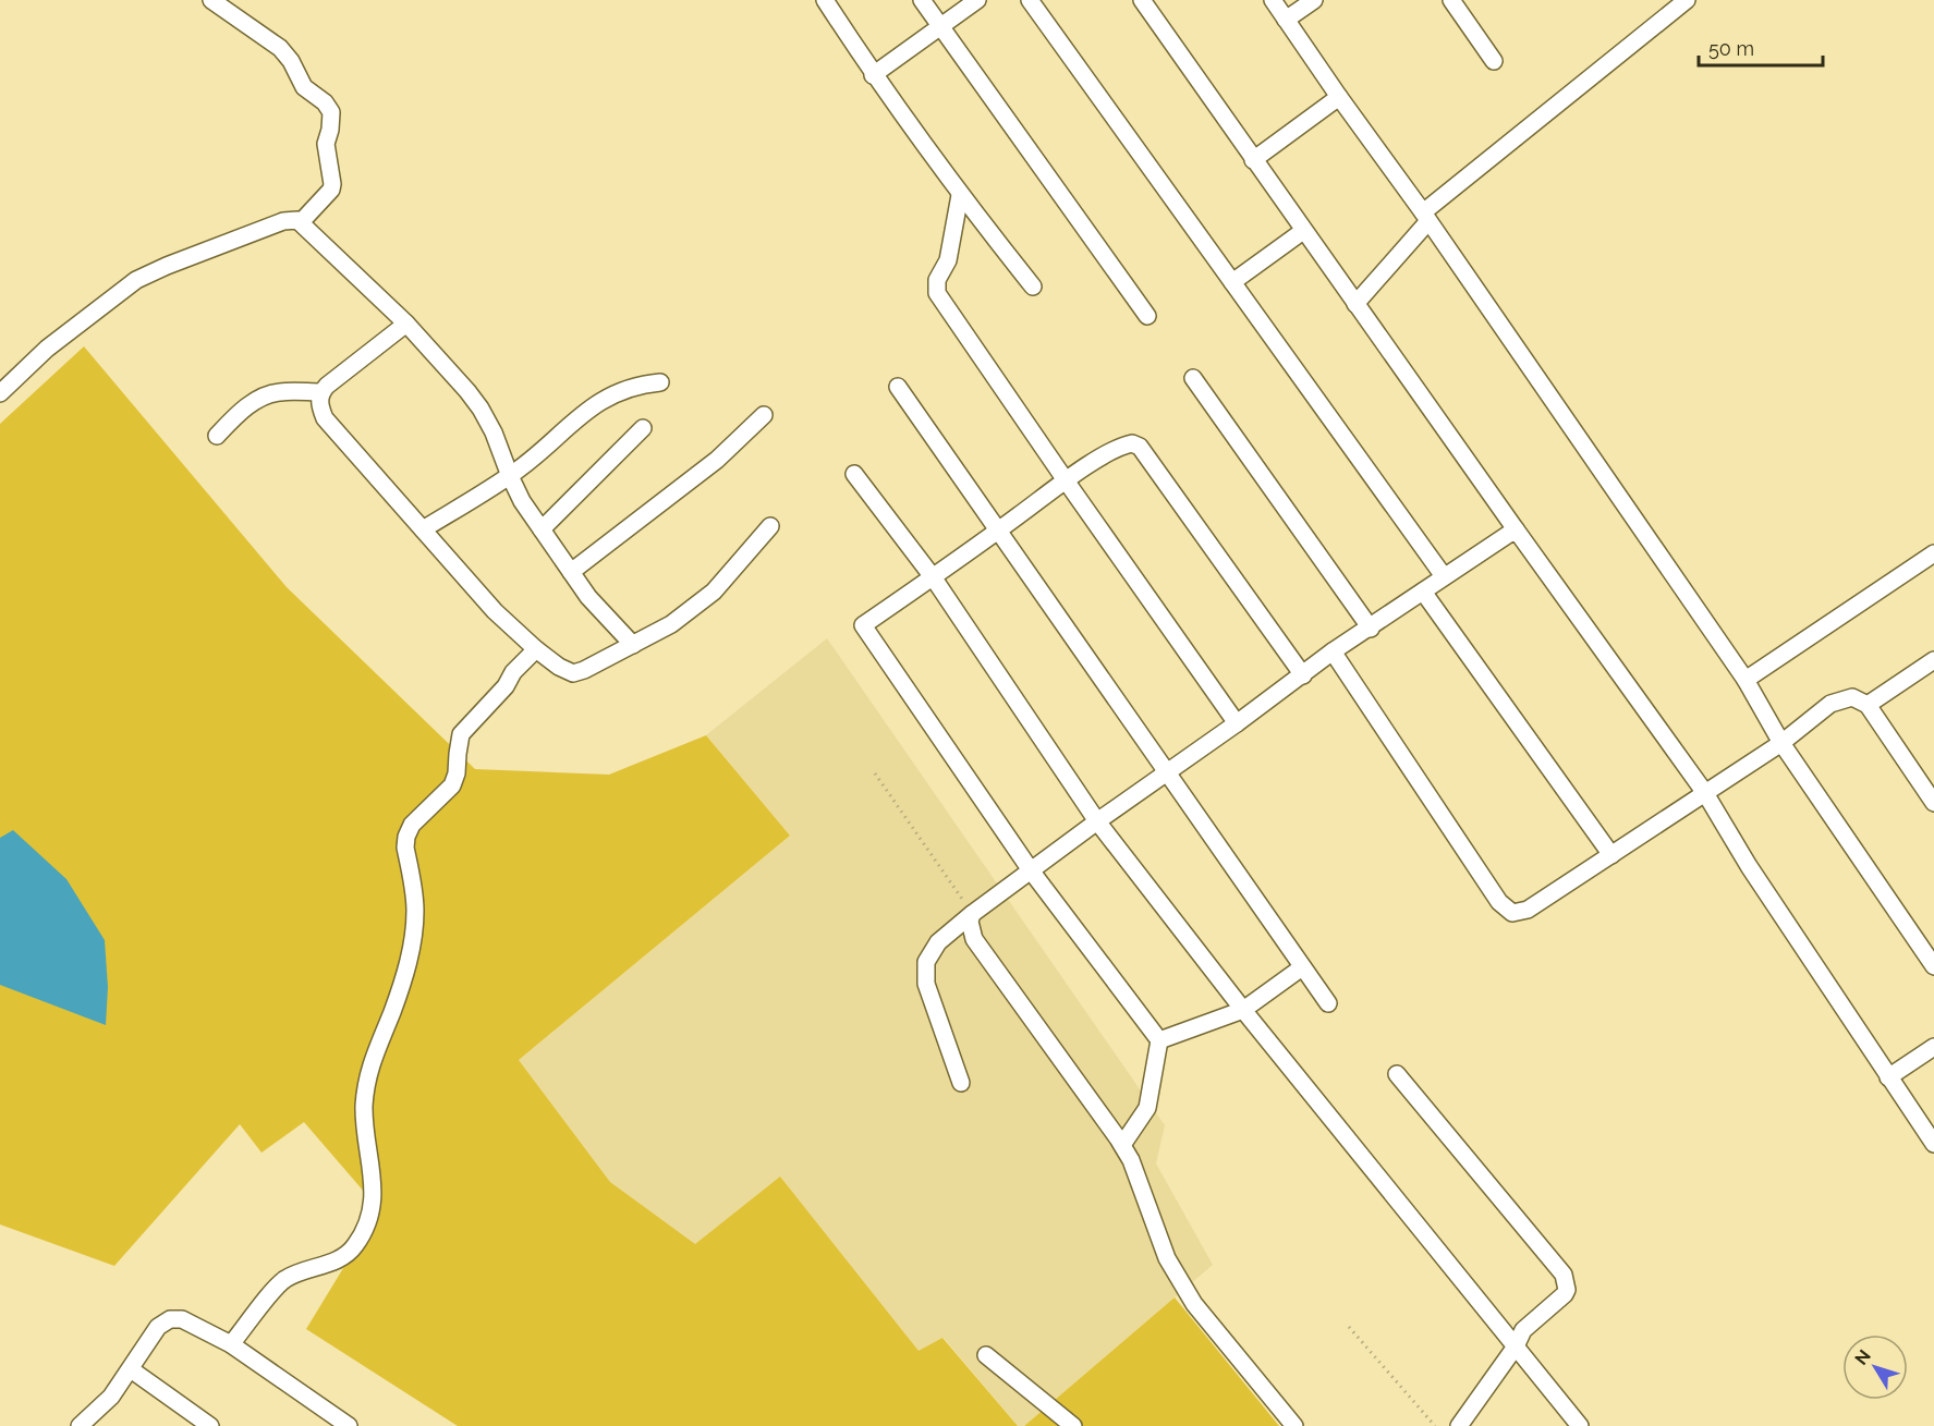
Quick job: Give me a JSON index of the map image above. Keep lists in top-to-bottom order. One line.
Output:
{"scale_bar":"50 m","north":"top left"}
